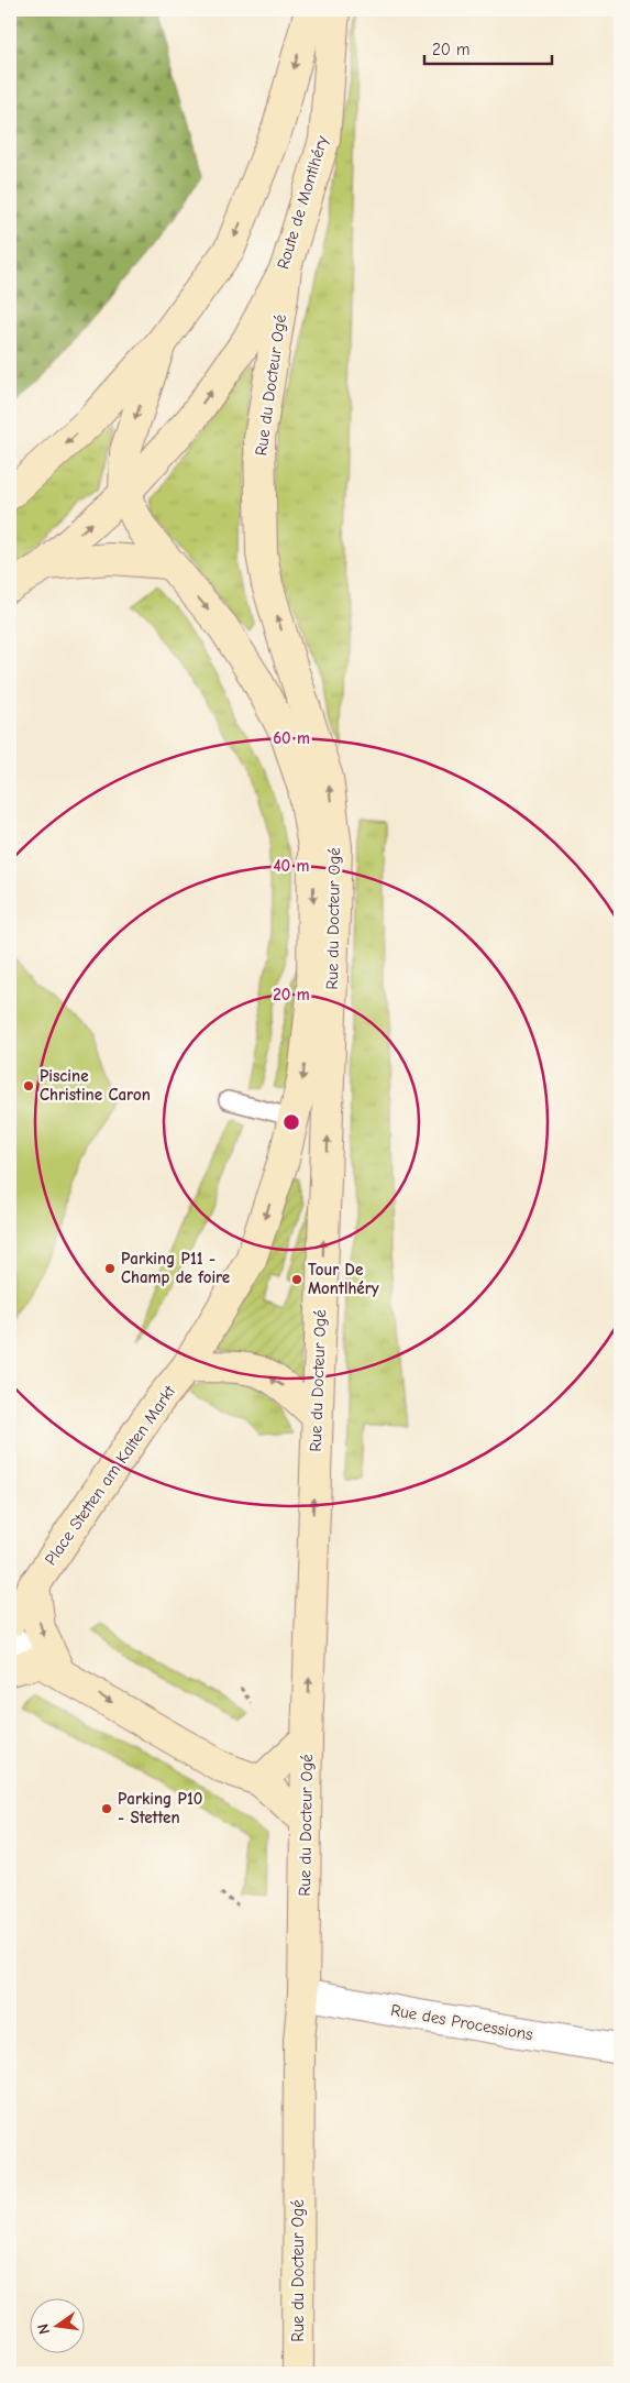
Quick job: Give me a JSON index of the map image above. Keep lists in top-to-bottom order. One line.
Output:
{"streets":{"main road":["Route de Montlhéry","Rue du Docteur Ogé","Place Stetten am Kalten Markt"],"street":["Rue des Processions"]},"crossings":[["Route de Montlhéry","Rue du Docteur Ogé"],["Rue du Docteur Ogé","Place Stetten am Kalten Markt"],["Rue du Docteur Ogé","Rue des Processions"]],"places":["Piscine Christine Caron","Parking P11 - Champ de foire","Tour De Montlhéry","Parking P10 - Stetten"],"scale_bar":"20 m","north":"left","rings":["60 m","40 m","20 m"]}
